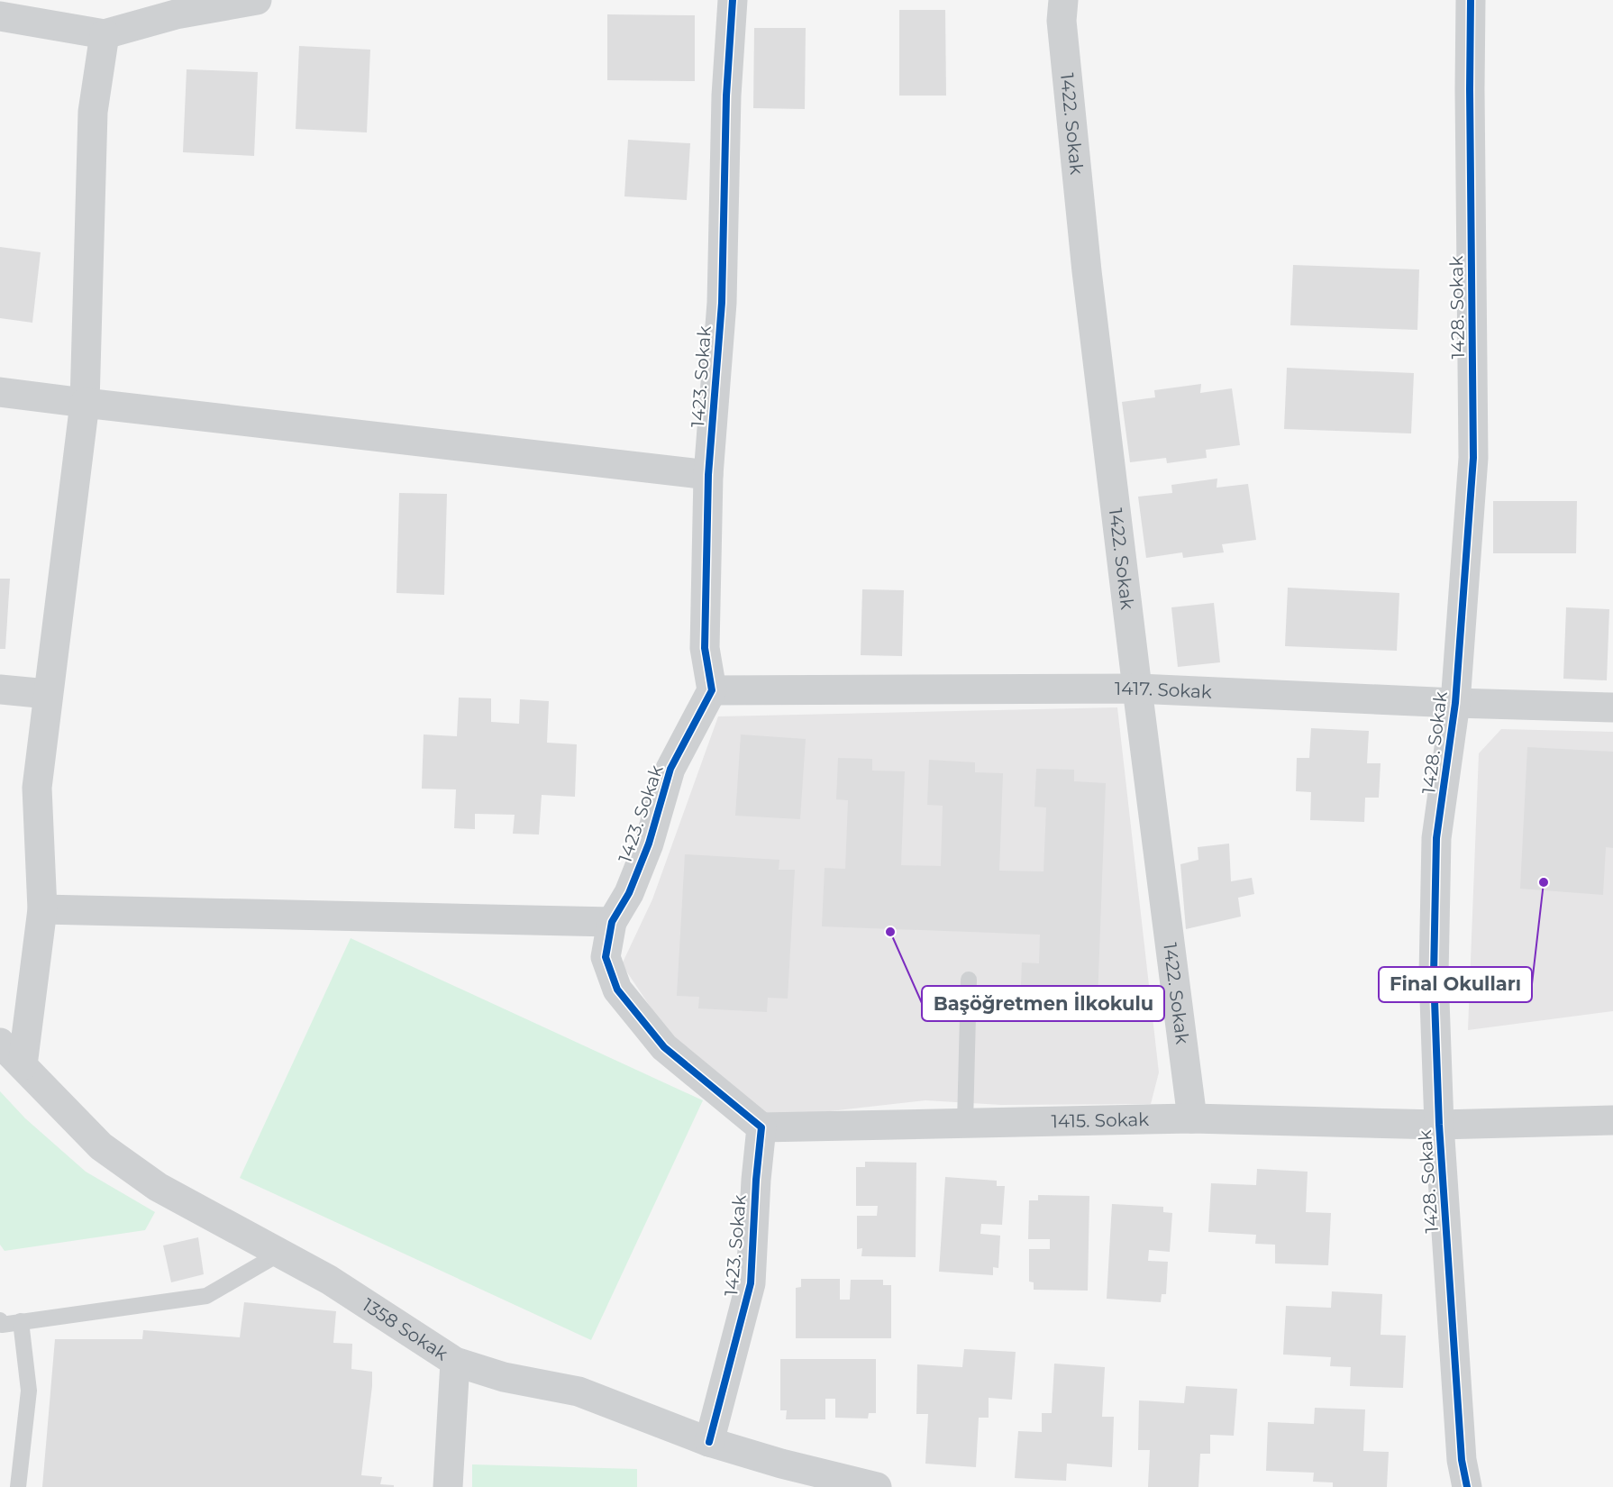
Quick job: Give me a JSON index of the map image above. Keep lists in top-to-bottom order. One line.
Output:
{"streets":{"street":["1422. Sokak","1428. Sokak","1423. Sokak","1417. Sokak","1415. Sokak","1358 Sokak"]},"crossings":[["1422. Sokak","1417. Sokak"],["1422. Sokak","1415. Sokak"],["1428. Sokak","1417. Sokak"],["1428. Sokak","1415. Sokak"],["1423. Sokak","1417. Sokak"],["1423. Sokak","1415. Sokak"],["1423. Sokak","1358 Sokak"]],"places":["Final Okulları","Başöğretmen İlkokulu"]}
